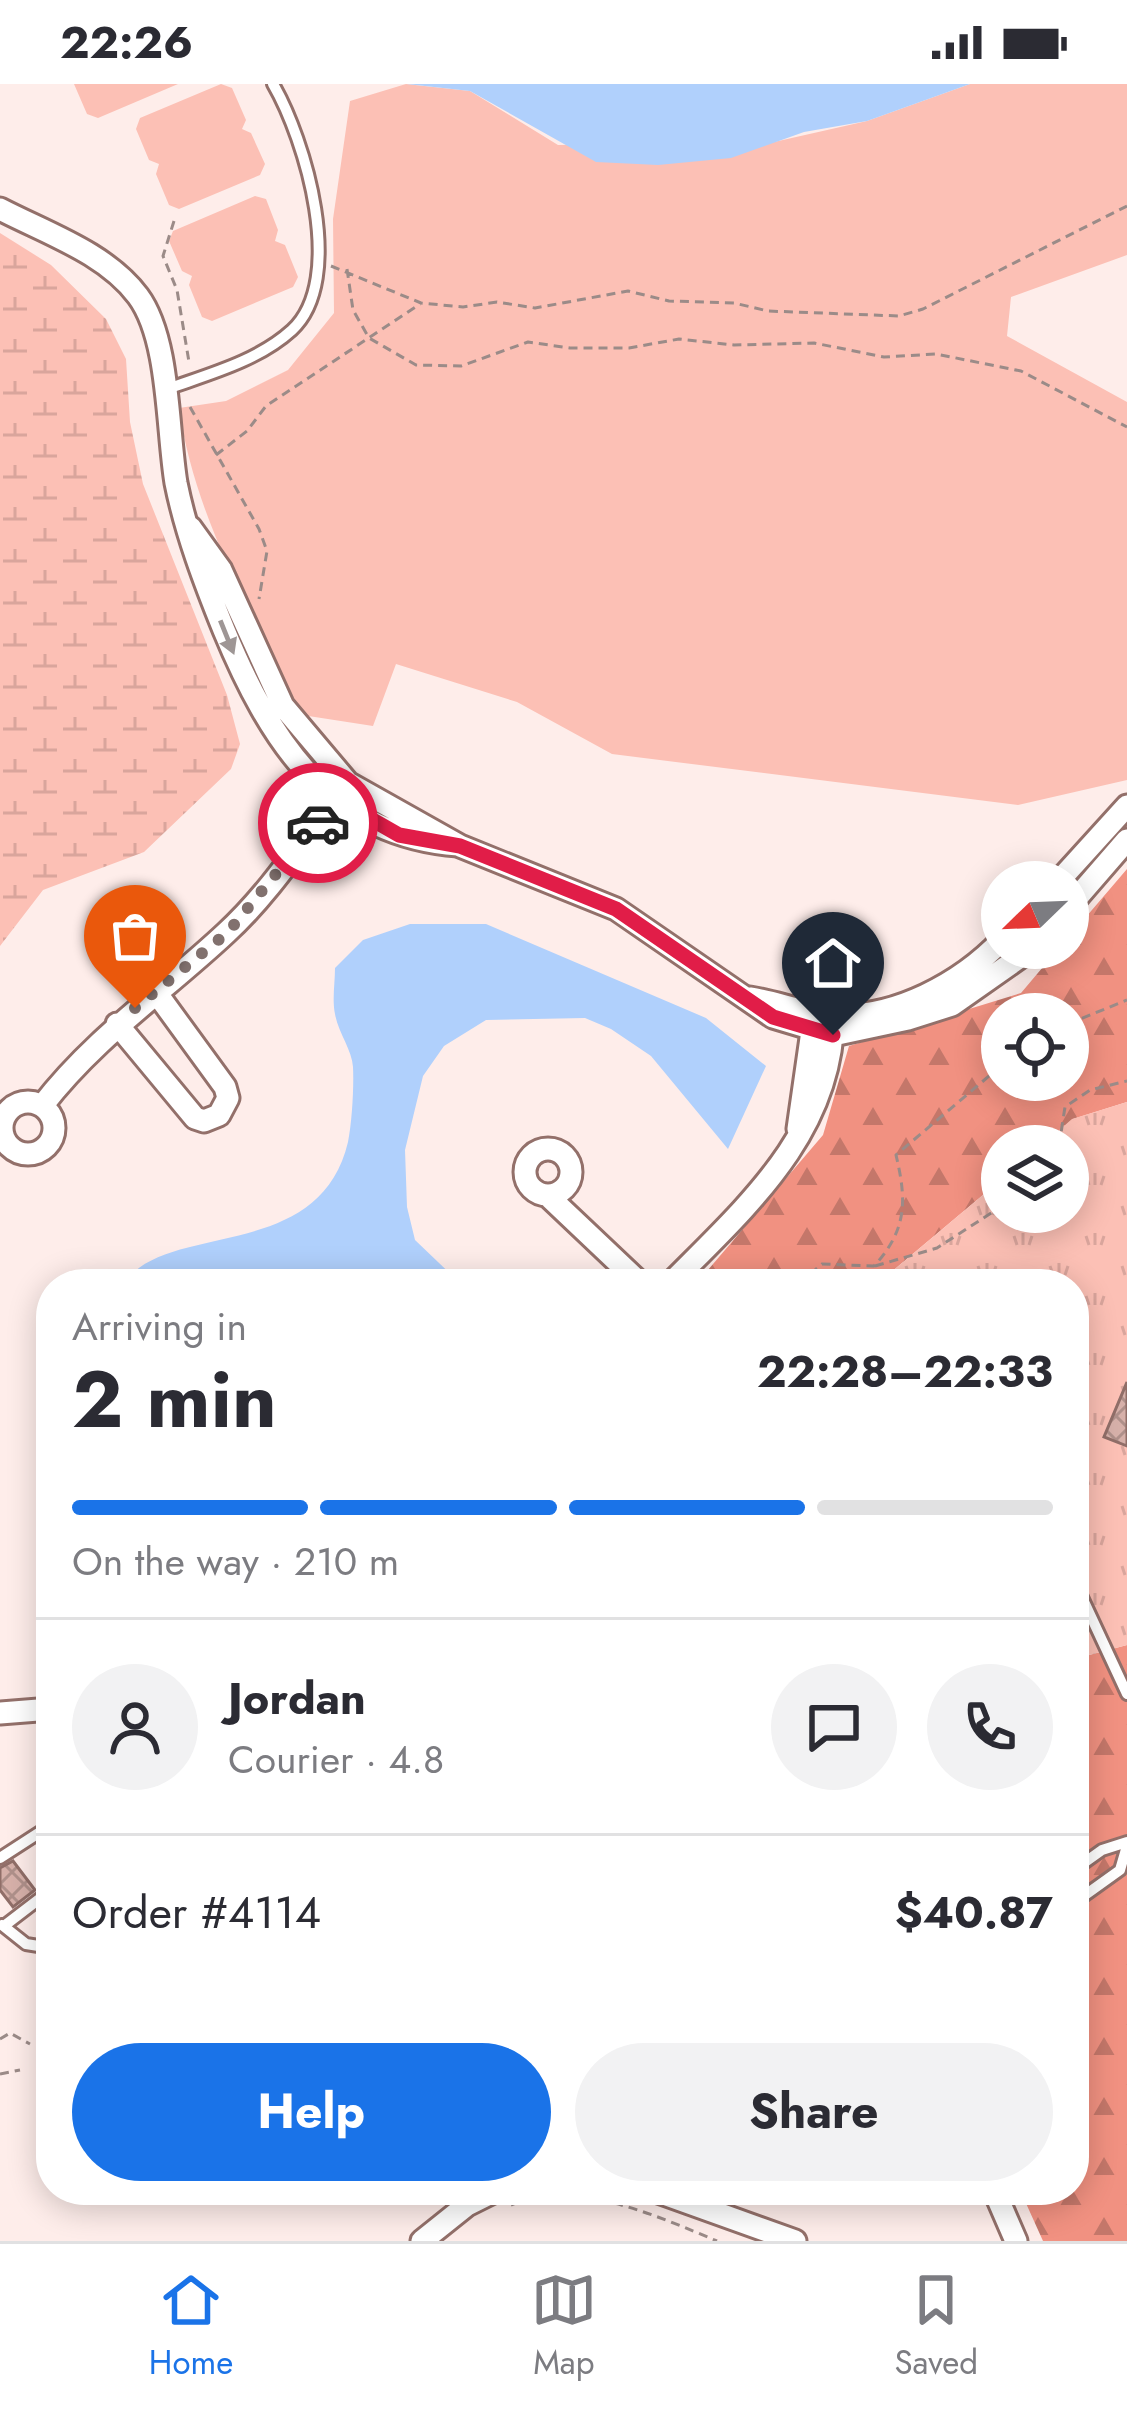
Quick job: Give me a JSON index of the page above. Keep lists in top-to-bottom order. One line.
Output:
{"north":"bottom left","page":{"status":"22:26","heading":["2 min","Arriving in","22:28–22:33"],"panel":["Jordan","Courier · 4.8","Order #4114","$40.87"],"bar":"On the way · 210 m","buttons":["Help","Share"],"tabs":["Home","Map","Saved"]}}
